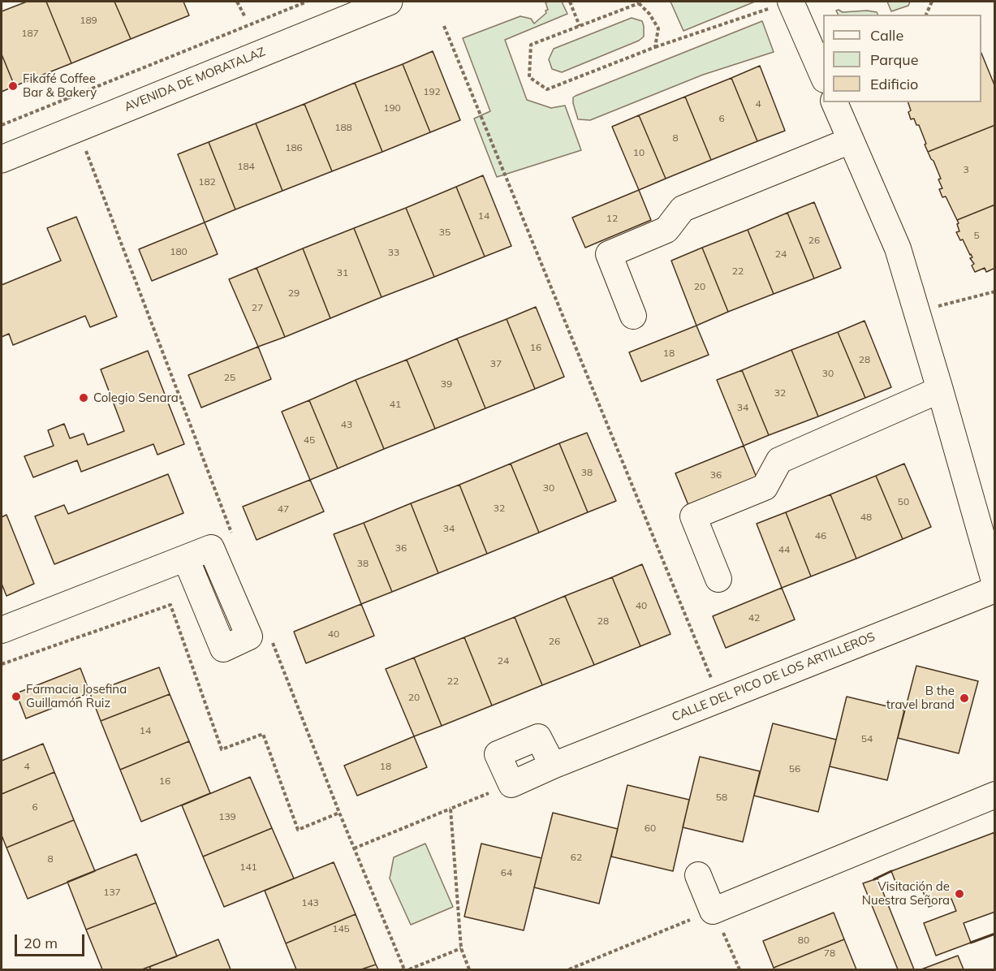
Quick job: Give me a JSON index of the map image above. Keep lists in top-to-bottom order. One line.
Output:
{"streets":{"main road":["AVENIDA DE MORATALAZ"],"street":["CALLE DEL PICO DE LOS ARTILLEROS"]},"places":["Fikafé Coffee Bar & Bakery","Colegio Senara","Farmacia Josefina Guillamón Ruiz","B the travel brand","Visitación de Nuestra Señora"],"house_numbers":["189","187","192","4","190","6","188","8","186","10","184","3","182","14","12","35","5","26","180","33","24","22","31","20","29","27","16","18","28","37","30","25","39","32","41","34","43","45","38","36","30","50","32","47","48","34","46","36","44","38","40","42","28","40","26","24","22","20","14","54","4","18","56","16","58","6","139","60","62","8","141","64","137","143","145","80","78"],"legend":["Calle","Parque","Edificio"],"scale_bar":"20 m"}
